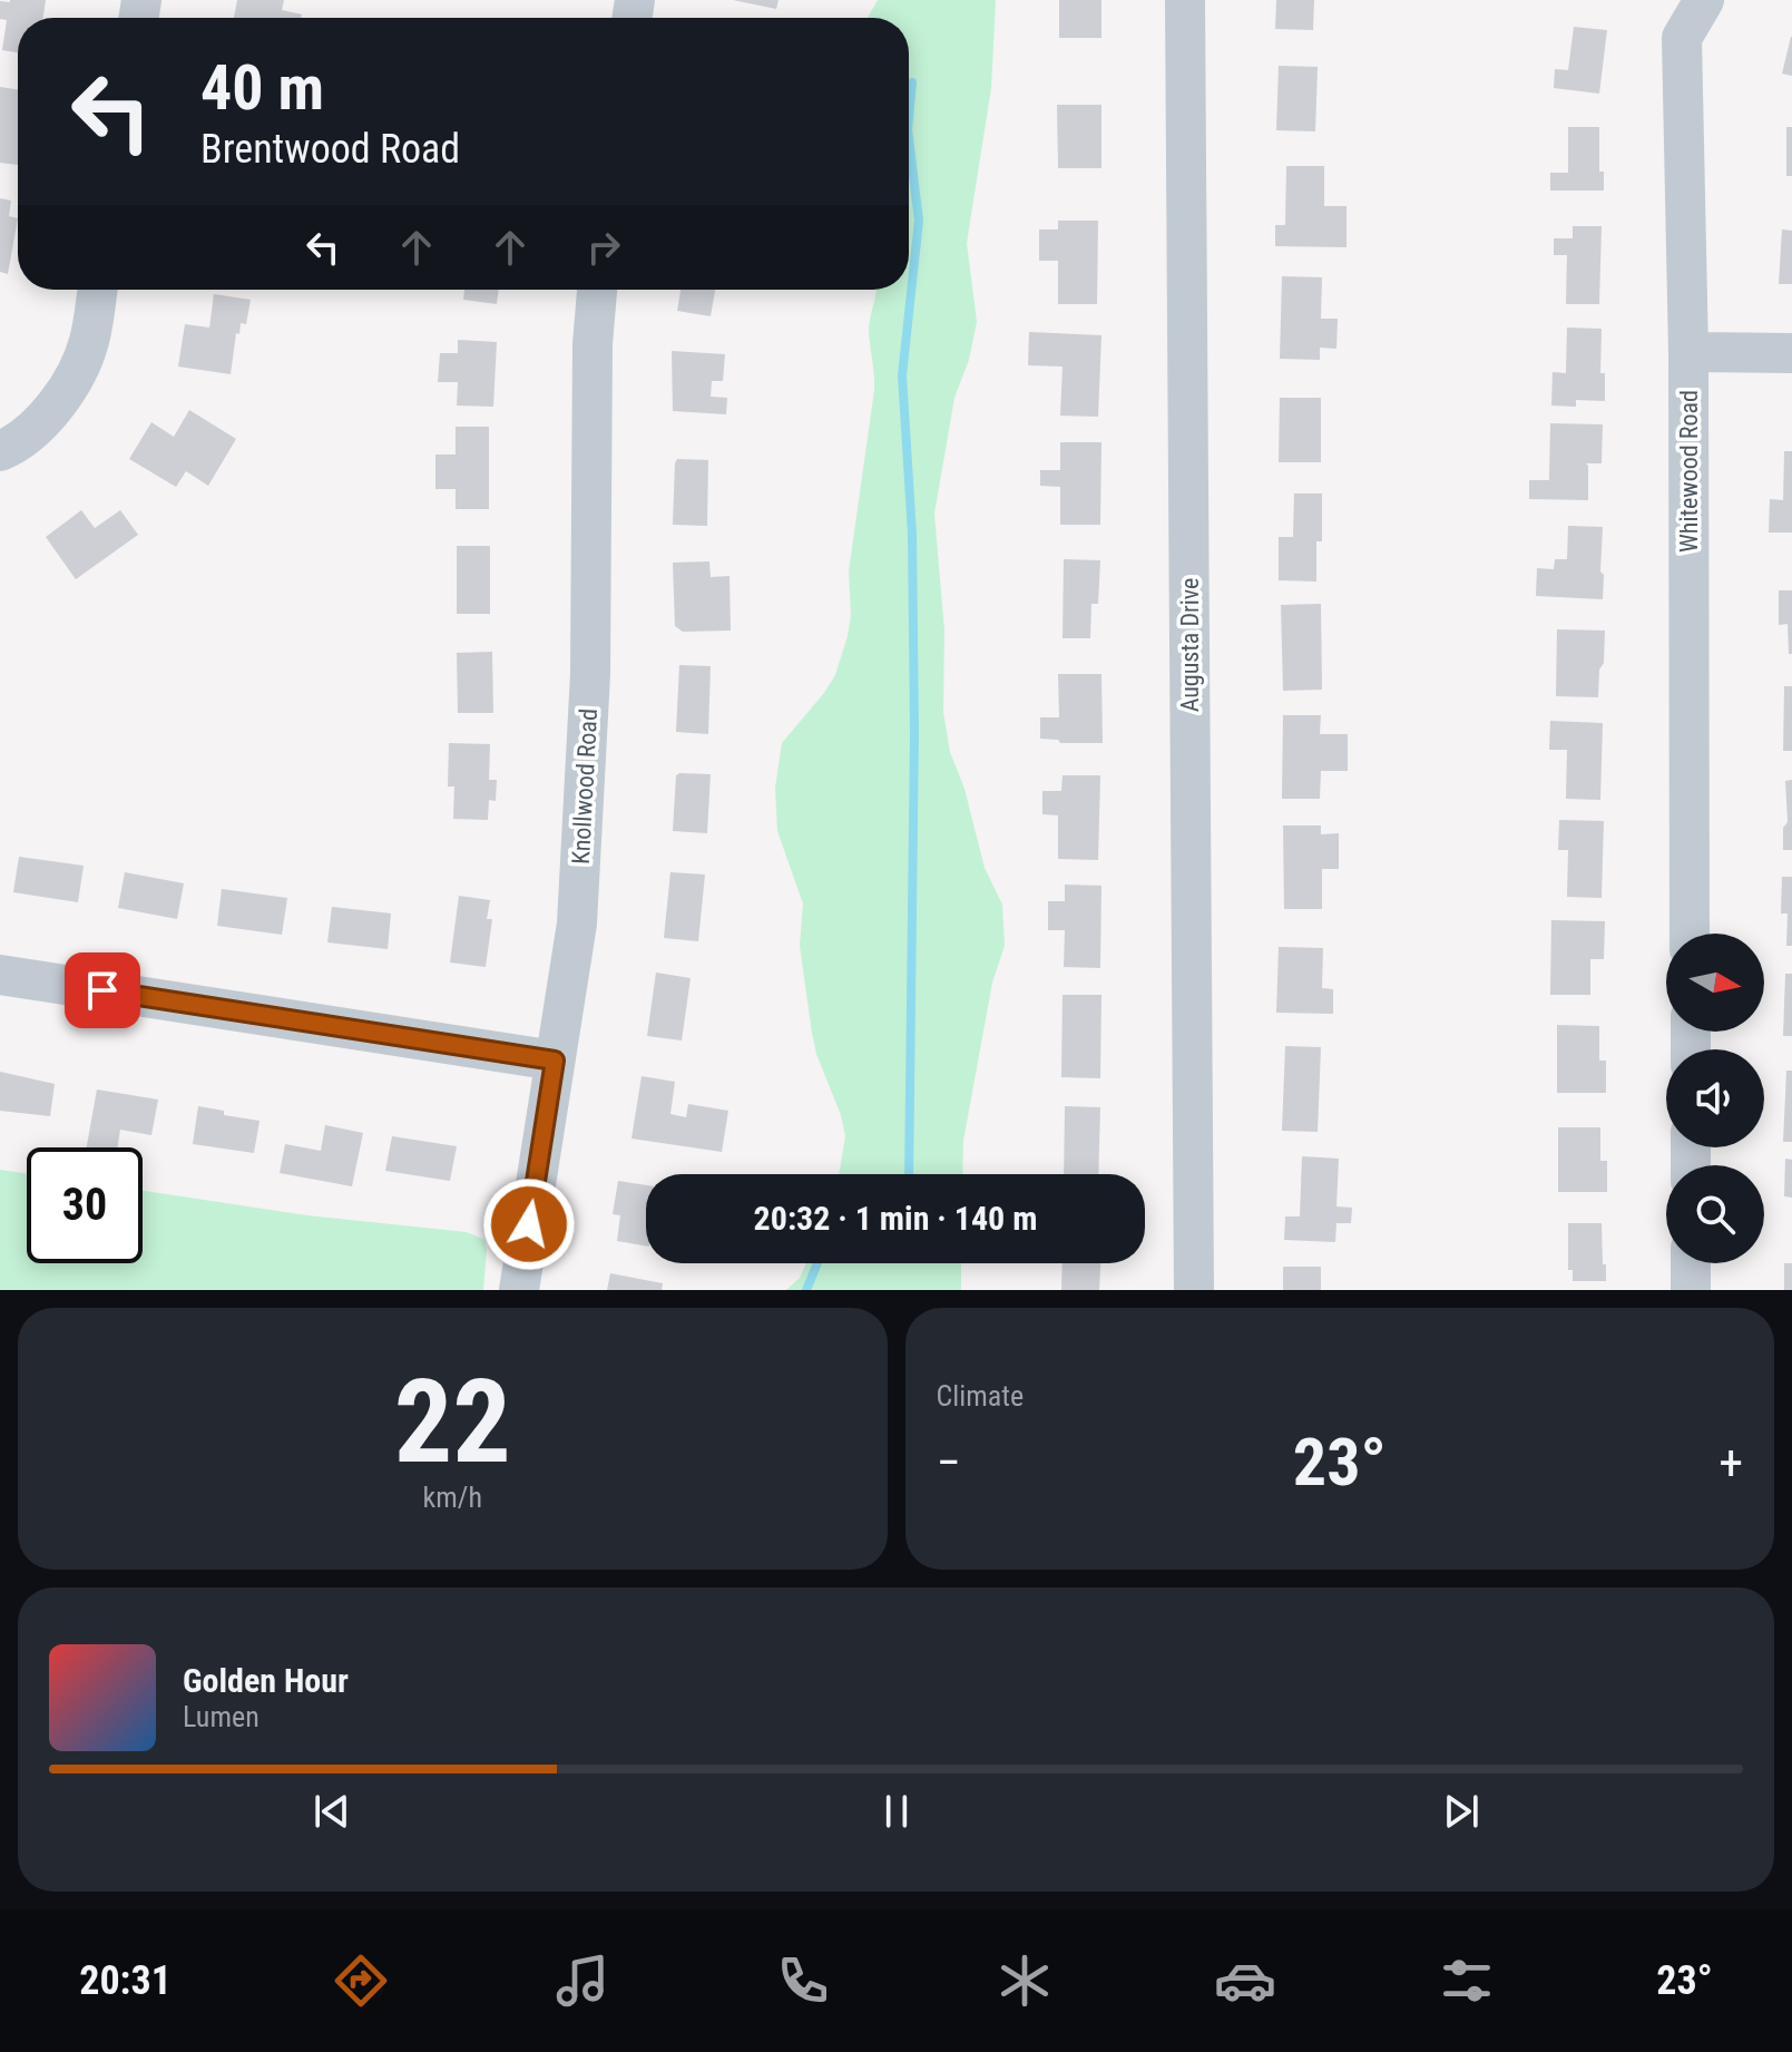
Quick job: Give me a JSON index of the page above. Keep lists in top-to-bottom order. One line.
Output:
{"streets":{"street":["Whitewood Road","Augusta Drive","Knollwood Road"]},"north":"right","page":{"turn":["40 m","Brentwood Road"],"limit":"30","trip":"20:32 · 1 min · 140 m","tile":[["22","km/h"],"Climate"],"heat":["−","23°","+"],"song":["Golden Hour","Lumen"],"tabs":["20:31","23°"]}}
